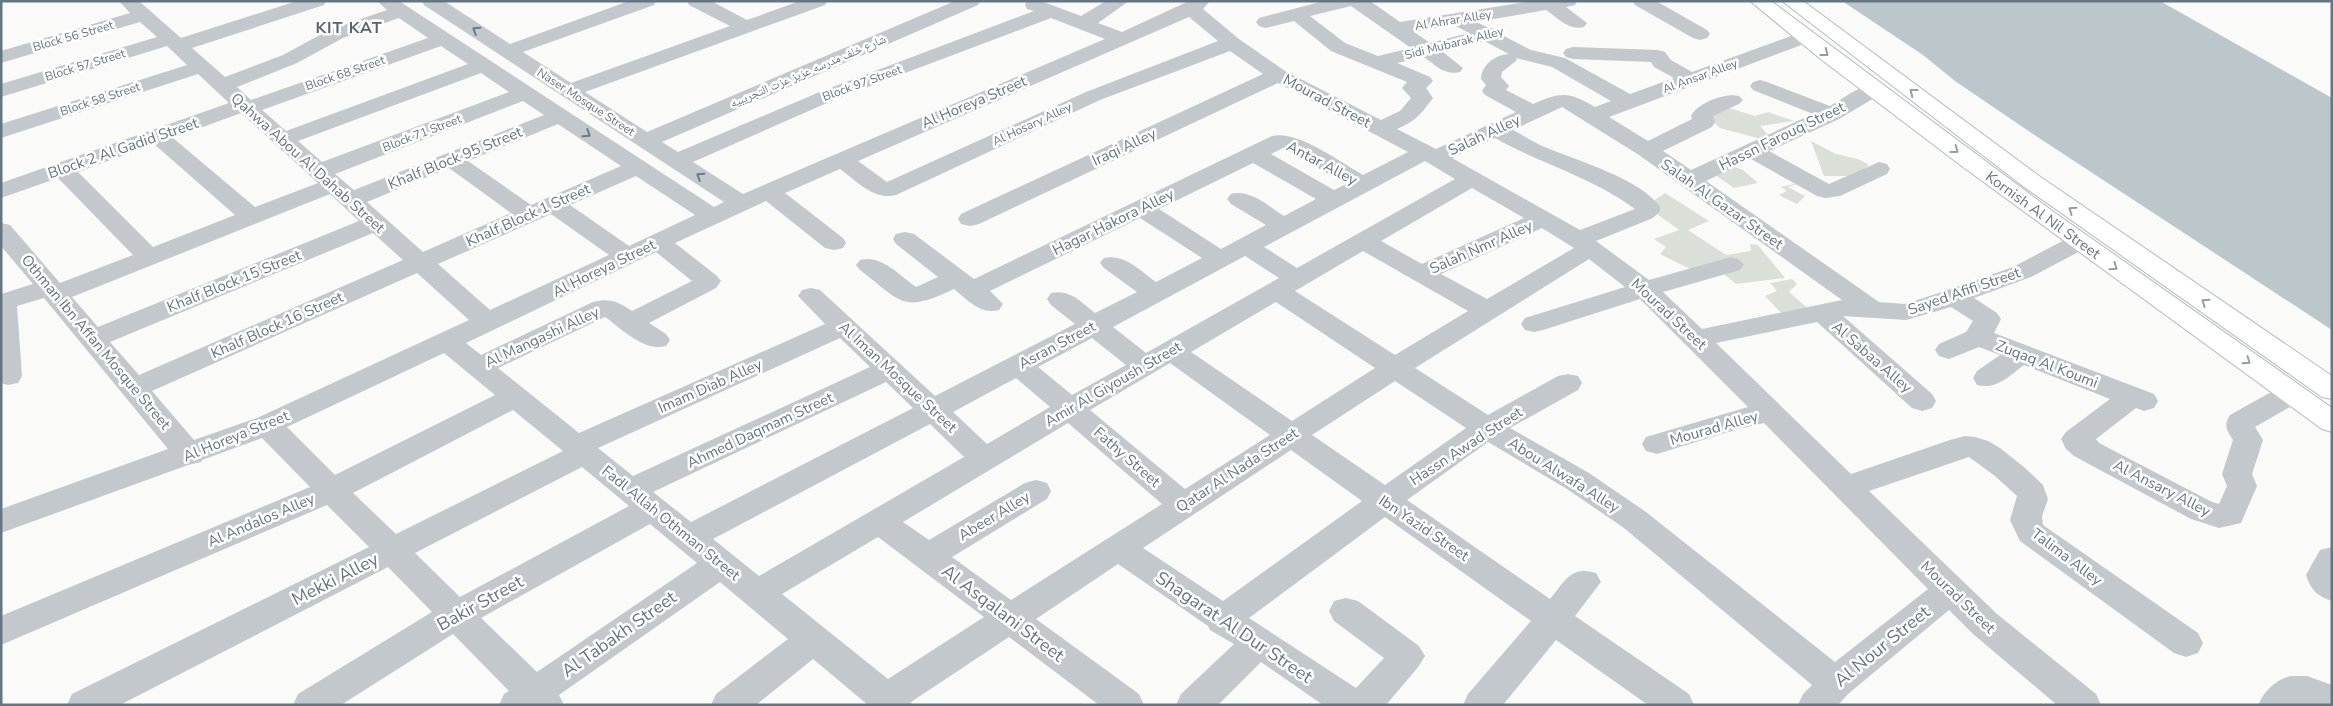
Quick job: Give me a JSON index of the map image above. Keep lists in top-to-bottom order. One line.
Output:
{"streets":{"main road":["Kornish Al Nil Street"],"street":["Al Ahrar Alley","Block 56 Street","Sidi Mubarak Alley","Block 57 Street","شارع خلف مدرسه عزيز عزت التجريبيه","Block 68 Street","Al Ansar Alley","Block 97 Street","Block 58 Street","Mourad Street","Naser Mosque Street","Al Horeya Street","Al Hosary Alley","Block 71 Street","Salah Alley","Hassn Farouq Street","Iraqi Alley","Block 2 Al Gadid Street","Khalf Block 95 Street","Qahwa Abou Al Dahab Street","Antar Alley","Salah Al Gazar Street","Khalf Block 1 Street","Hagar Hakora Alley","Salah Nmr Alley","Khalf Block 15 Street","Sayed Afifi Street","Khalf Block 16 Street","Al Mangashi Alley","Othman Ibn Affan Mosque Street","Asran Street","Al Sabaa Alley","Zuqaq Al Koumi","Al Iman Mosque Street","Amir Al Giyoush Street","Imam Diab Alley","Mourad Alley","Ahmed Daqmam Street","Hassn Awad Street","Fathy Street","Qatar Al Nada Street","Abou Alwafa Alley","Al Ansary Alley","Abeer Alley","Al Andalos Alley","Fadl Allah Othman Street","Ibn Yazid Street","Talima Alley","Mekki Alley","Bakir Street","Al Asqalani Street","Shagarat Al Dur Street","Al Tabakh Street","Al Nour Street"]},"crossings":[["Block 56 Street","Qahwa Abou Al Dahab Street"],["Sidi Mubarak Alley","Mourad Street"],["Block 57 Street","Qahwa Abou Al Dahab Street"],["شارع خلف مدرسه عزيز عزت التجريبيه","Naser Mosque Street"],["Block 68 Street","Naser Mosque Street"],["Block 68 Street","Block 2 Al Gadid Street"],["Block 68 Street","Qahwa Abou Al Dahab Street"],["Al Ansar Alley","Salah Al Gazar Street"],["Al Ansar Alley","Kornish Al Nil Street"],["Block 97 Street","Naser Mosque Street"],["Block 58 Street","Qahwa Abou Al Dahab Street"],["Mourad Street","Al Horeya Street"],["Mourad Street","Al Hosary Alley"],["Mourad Street","Salah Alley"],["Mourad Street","Iraqi Alley"],["Mourad Street","Salah Nmr Alley"],["Mourad Street","Sayed Afifi Street"],["Mourad Street","Asran Street"],["Mourad Street","Amir Al Giyoush Street"],["Mourad Street","Mourad Alley"],["Mourad Street","Qatar Al Nada Street"],["Mourad Street","Talima Alley"],["Mourad Street","Al Nour Street"],["Naser Mosque Street","Al Horeya Street"],["Naser Mosque Street","Block 71 Street"],["Naser Mosque Street","Khalf Block 95 Street"],["Naser Mosque Street","Khalf Block 1 Street"],["Al Horeya Street","Al Hosary Alley"],["Al Horeya Street","Qahwa Abou Al Dahab Street"],["Al Horeya Street","Othman Ibn Affan Mosque Street"],["Al Horeya Street","Fadl Allah Othman Street"],["Block 71 Street","Khalf Block 95 Street"],["Block 71 Street","Qahwa Abou Al Dahab Street"],["Salah Alley","Salah Al Gazar Street"],["Salah Alley","Asran Street"],["Salah Alley","Qatar Al Nada Street"],["Hassn Farouq Street","Salah Al Gazar Street"],["Hassn Farouq Street","Kornish Al Nil Street"],["Block 2 Al Gadid Street","Qahwa Abou Al Dahab Street"],["Khalf Block 95 Street","Qahwa Abou Al Dahab Street"],["Qahwa Abou Al Dahab Street","Khalf Block 1 Street"],["Qahwa Abou Al Dahab Street","Khalf Block 15 Street"],["Qahwa Abou Al Dahab Street","Khalf Block 16 Street"],["Antar Alley","Hagar Hakora Alley"],["Antar Alley","Asran Street"],["Salah Al Gazar Street","Sayed Afifi Street"],["Khalf Block 1 Street","Khalf Block 16 Street"],["Kornish Al Nil Street","Sayed Afifi Street"],["Kornish Al Nil Street","Al Ansary Alley"],["Khalf Block 15 Street","Othman Ibn Affan Mosque Street"],["Sayed Afifi Street","Al Sabaa Alley"],["Sayed Afifi Street","Zuqaq Al Koumi"],["Khalf Block 16 Street","Othman Ibn Affan Mosque Street"],["Al Mangashi Alley","Fadl Allah Othman Street"],["Asran Street","Al Iman Mosque Street"],["Asran Street","Fathy Street"],["Asran Street","Abou Alwafa Alley"],["Asran Street","Fadl Allah Othman Street"],["Asran Street","Ibn Yazid Street"],["Zuqaq Al Koumi","Al Ansary Alley"],["Al Iman Mosque Street","Amir Al Giyoush Street"],["Al Iman Mosque Street","Imam Diab Alley"],["Al Iman Mosque Street","Ahmed Daqmam Street"],["Amir Al Giyoush Street","Fathy Street"],["Amir Al Giyoush Street","Abou Alwafa Alley"],["Amir Al Giyoush Street","Fadl Allah Othman Street"],["Amir Al Giyoush Street","Ibn Yazid Street"],["Amir Al Giyoush Street","Al Asqalani Street"],["Imam Diab Alley","Fadl Allah Othman Street"],["Imam Diab Alley","Mekki Alley"],["Ahmed Daqmam Street","Fadl Allah Othman Street"],["Ahmed Daqmam Street","Bakir Street"],["Hassn Awad Street","Abou Alwafa Alley"],["Hassn Awad Street","Ibn Yazid Street"],["Hassn Awad Street","Shagarat Al Dur Street"],["Fathy Street","Qatar Al Nada Street"],["Qatar Al Nada Street","Abou Alwafa Alley"],["Qatar Al Nada Street","Fadl Allah Othman Street"],["Qatar Al Nada Street","Ibn Yazid Street"],["Qatar Al Nada Street","Al Asqalani Street"],["Qatar Al Nada Street","Shagarat Al Dur Street"],["Abou Alwafa Alley","Al Nour Street"],["Abeer Alley","Al Asqalani Street"],["Al Andalos Alley","Fadl Allah Othman Street"],["Fadl Allah Othman Street","Mekki Alley"],["Fadl Allah Othman Street","Bakir Street"],["Fadl Allah Othman Street","Al Tabakh Street"]],"districts":["KIT KAT"]}
